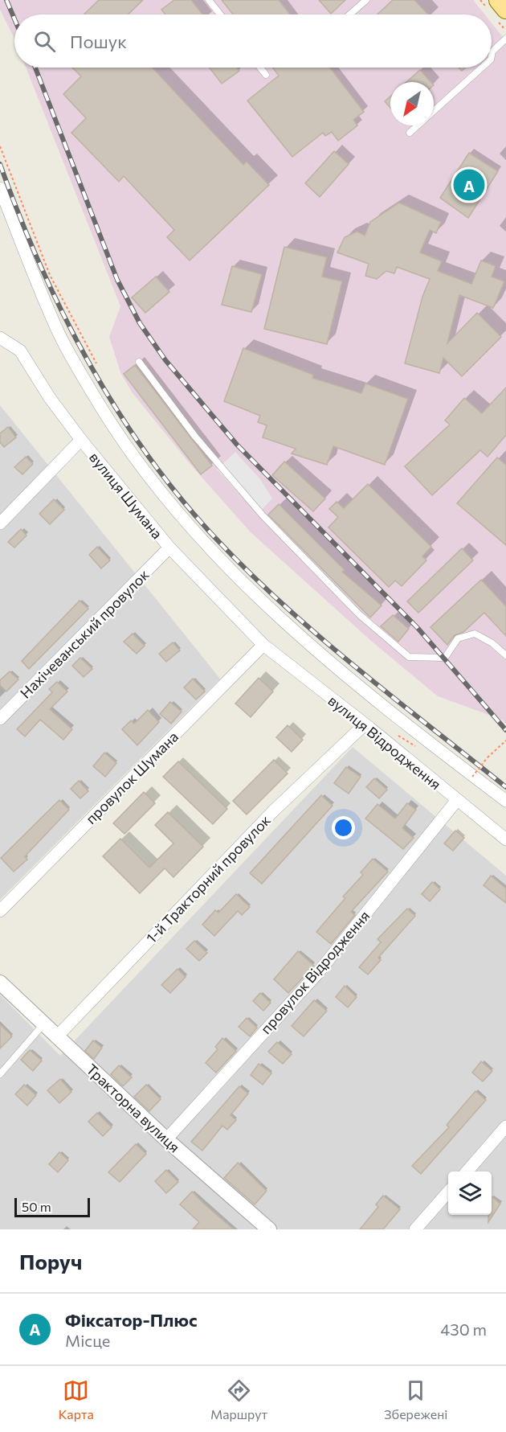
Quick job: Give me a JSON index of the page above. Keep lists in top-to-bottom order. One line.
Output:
{"streets":{"street":["вулиця Шумана","Нахічеванський провулок","вулиця Відродження","провулок Шумана","1-й Тракторний провулок","провулок Відродження","Тракторна вулиця"]},"crossings":[["вулиця Шумана","Нахічеванський провулок"],["вулиця Шумана","вулиця Відродження"],["вулиця Шумана","провулок Шумана"],["вулиця Відродження","провулок Шумана"],["вулиця Відродження","1-й Тракторний провулок"],["вулиця Відродження","провулок Відродження"],["1-й Тракторний провулок","Тракторна вулиця"],["провулок Відродження","Тракторна вулиця"]],"scale_bar":"50 m","north":"bottom left","page":{"search":"Пошук","pins":"A","scale":"50 m","heading":"Поруч","list":[{"mark":"A","name":"Фіксатор-Плюс","note":"Місце","value":"430 m"}],"nav":["Карта","Маршрут","Збережені"]}}
